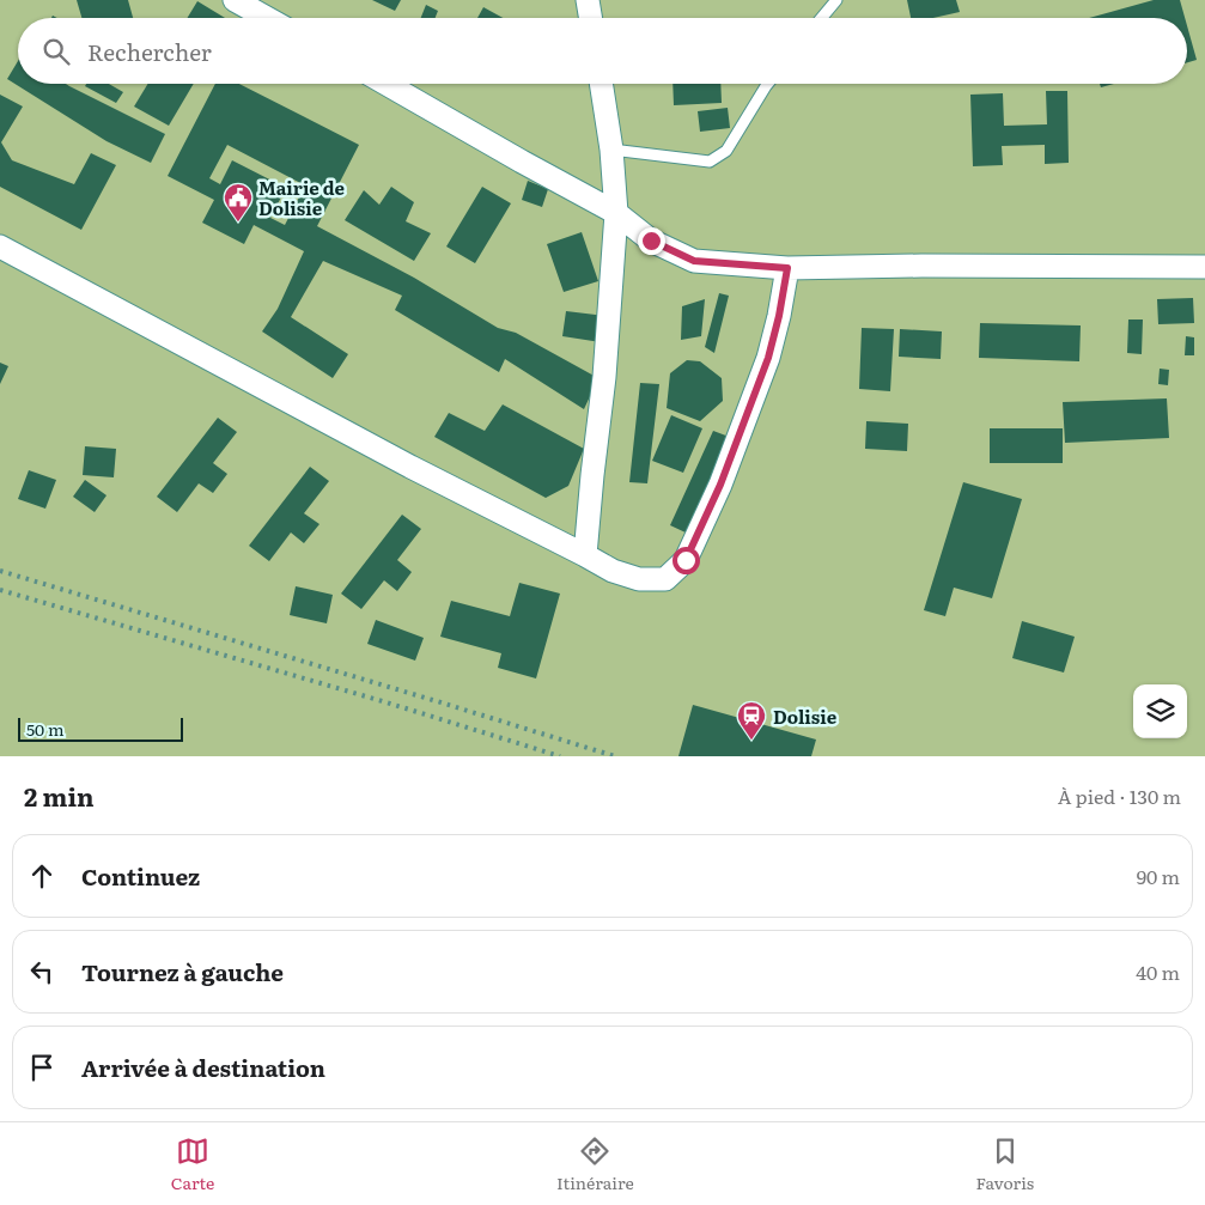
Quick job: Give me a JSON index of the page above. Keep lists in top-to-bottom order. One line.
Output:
{"places":{"public building":["Mairie de Dolisie"],"station":["Dolisie"]},"scale_bar":"50 m","page":{"search":"Rechercher","scale":"50 m","heading":["2 min","À pied · 130 m"],"list":[["Continuez","90 m"],["Tournez à gauche","40 m"],"Arrivée à destination"],"nav":["Carte","Itinéraire","Favoris"]}}
